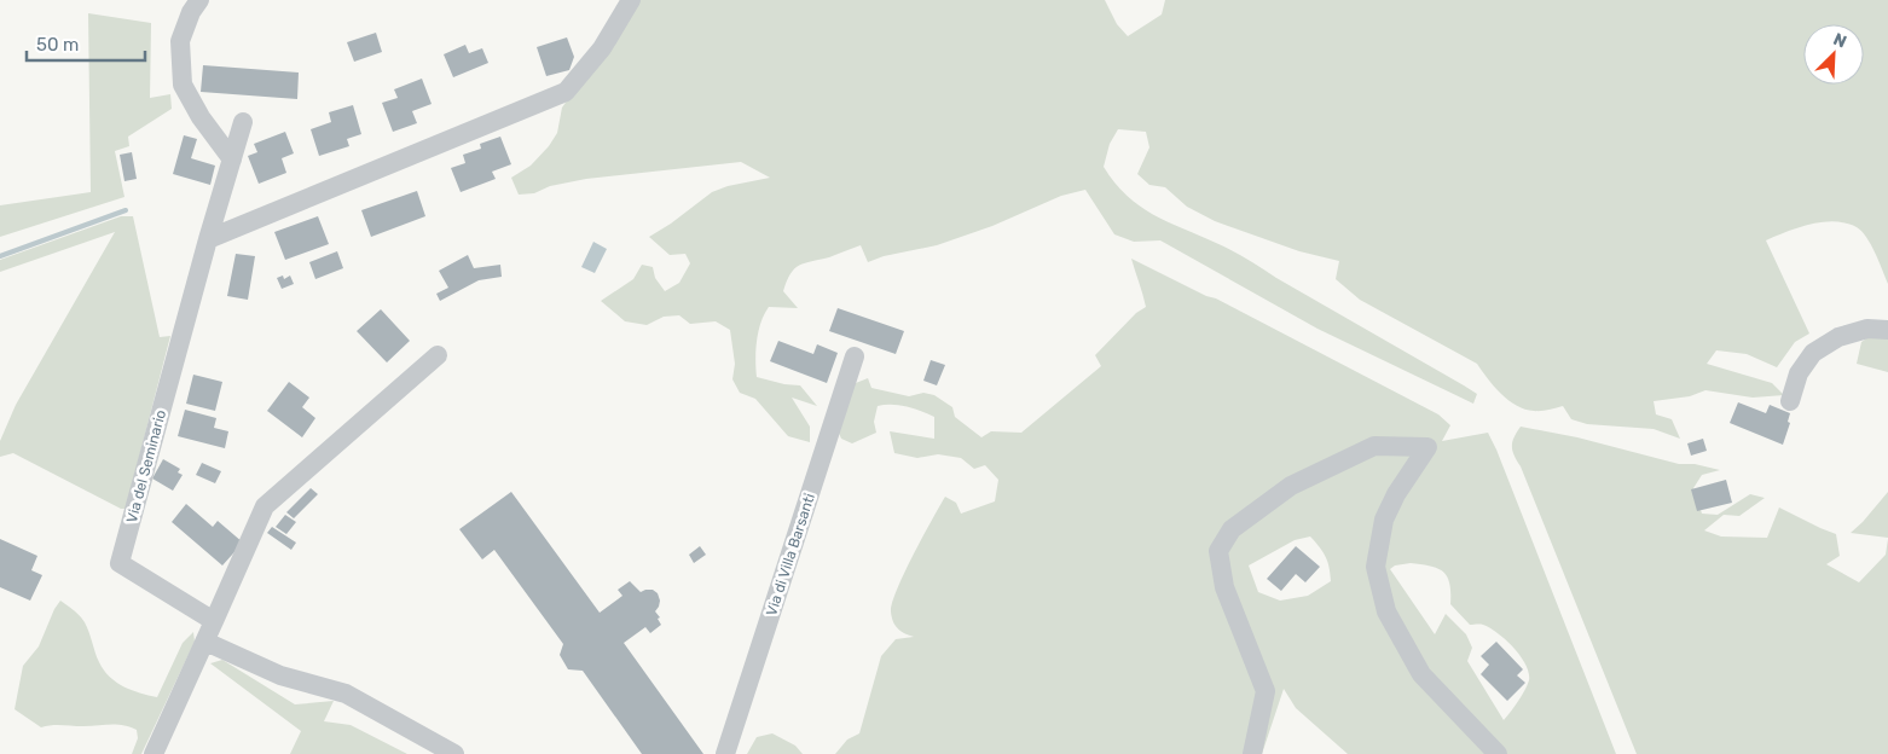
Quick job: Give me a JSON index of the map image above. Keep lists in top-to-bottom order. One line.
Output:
{"streets":{"street":["Via del Seminario","Via di Villa Barsanti"]},"scale_bar":"50 m","north":"top right"}
